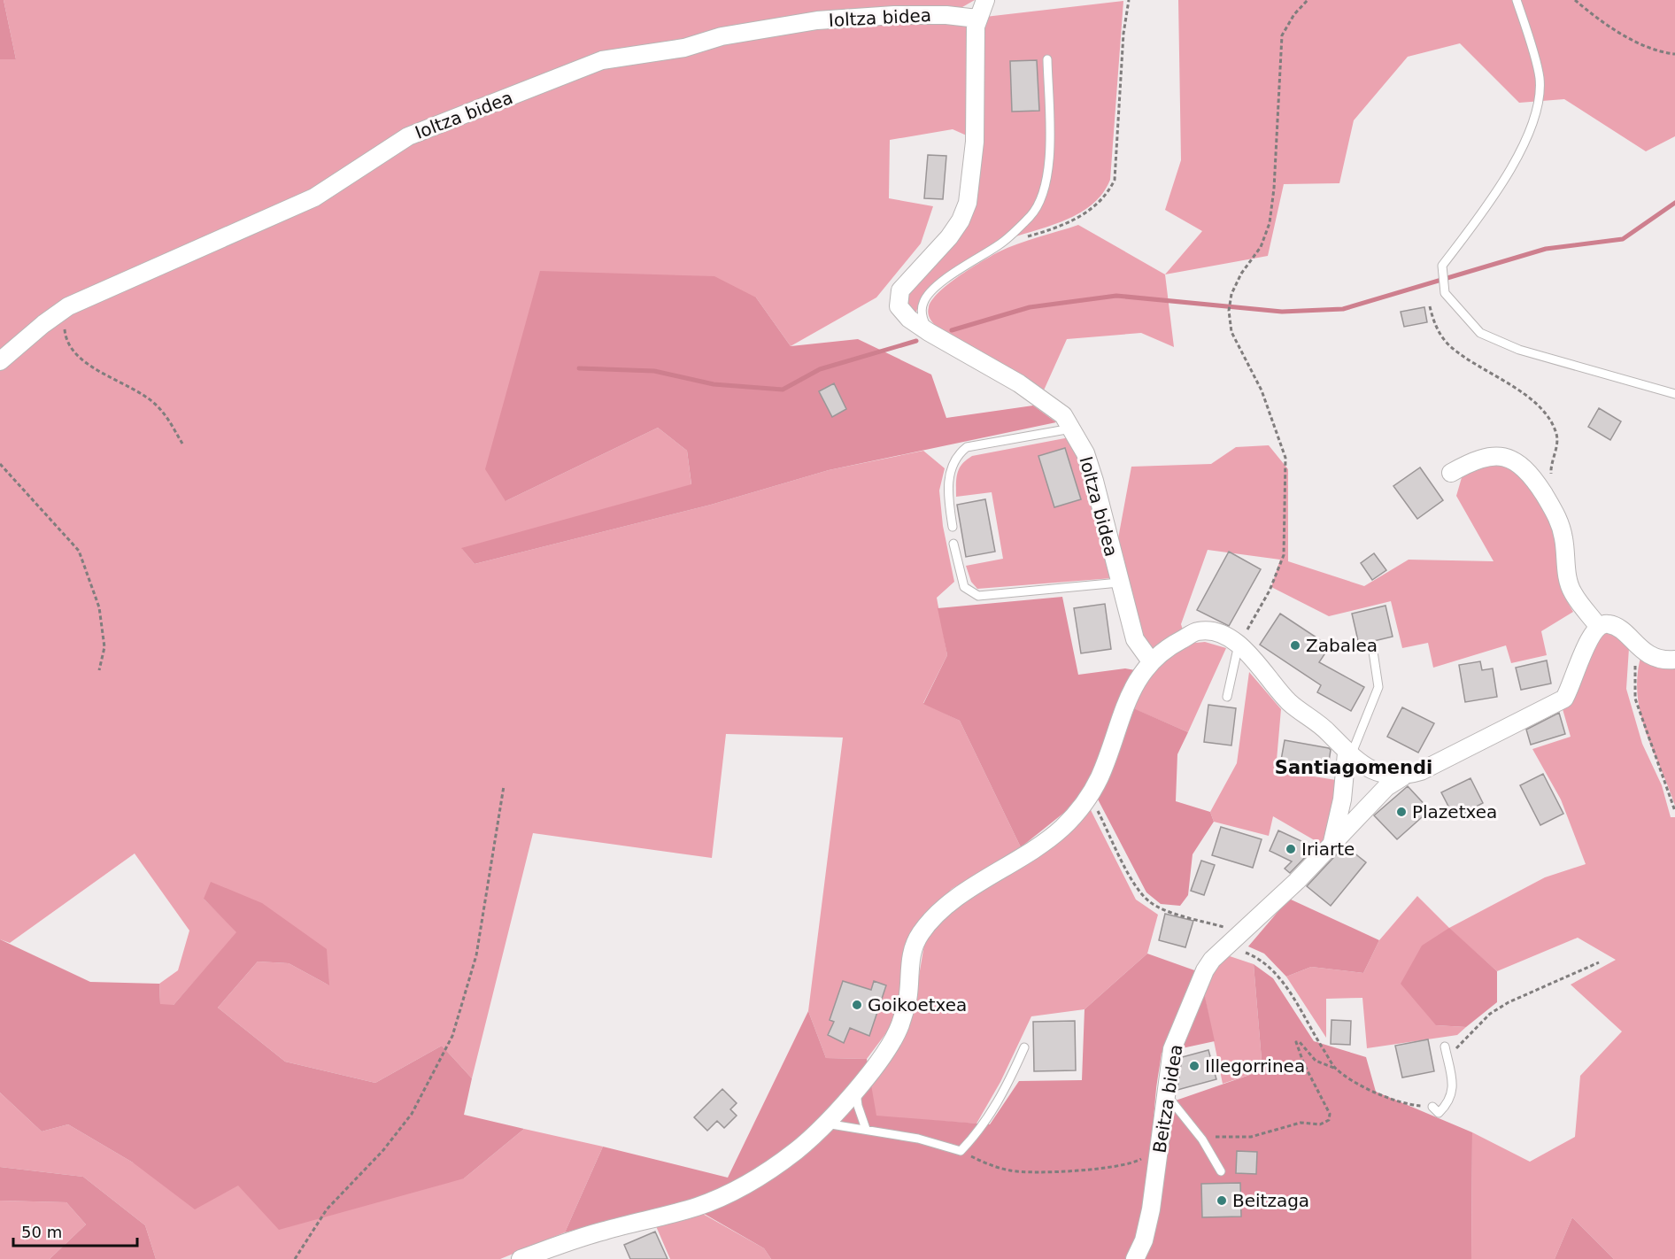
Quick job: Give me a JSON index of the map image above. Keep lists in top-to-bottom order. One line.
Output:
{"streets":{"street":["Ioltza bidea","Beitza bidea"]},"districts":["Santiagomendi"],"places":["Zabalea","Plazetxea","Iriarte","Goikoetxea","Illegorrinea","Beitzaga"],"scale_bar":"50 m"}
